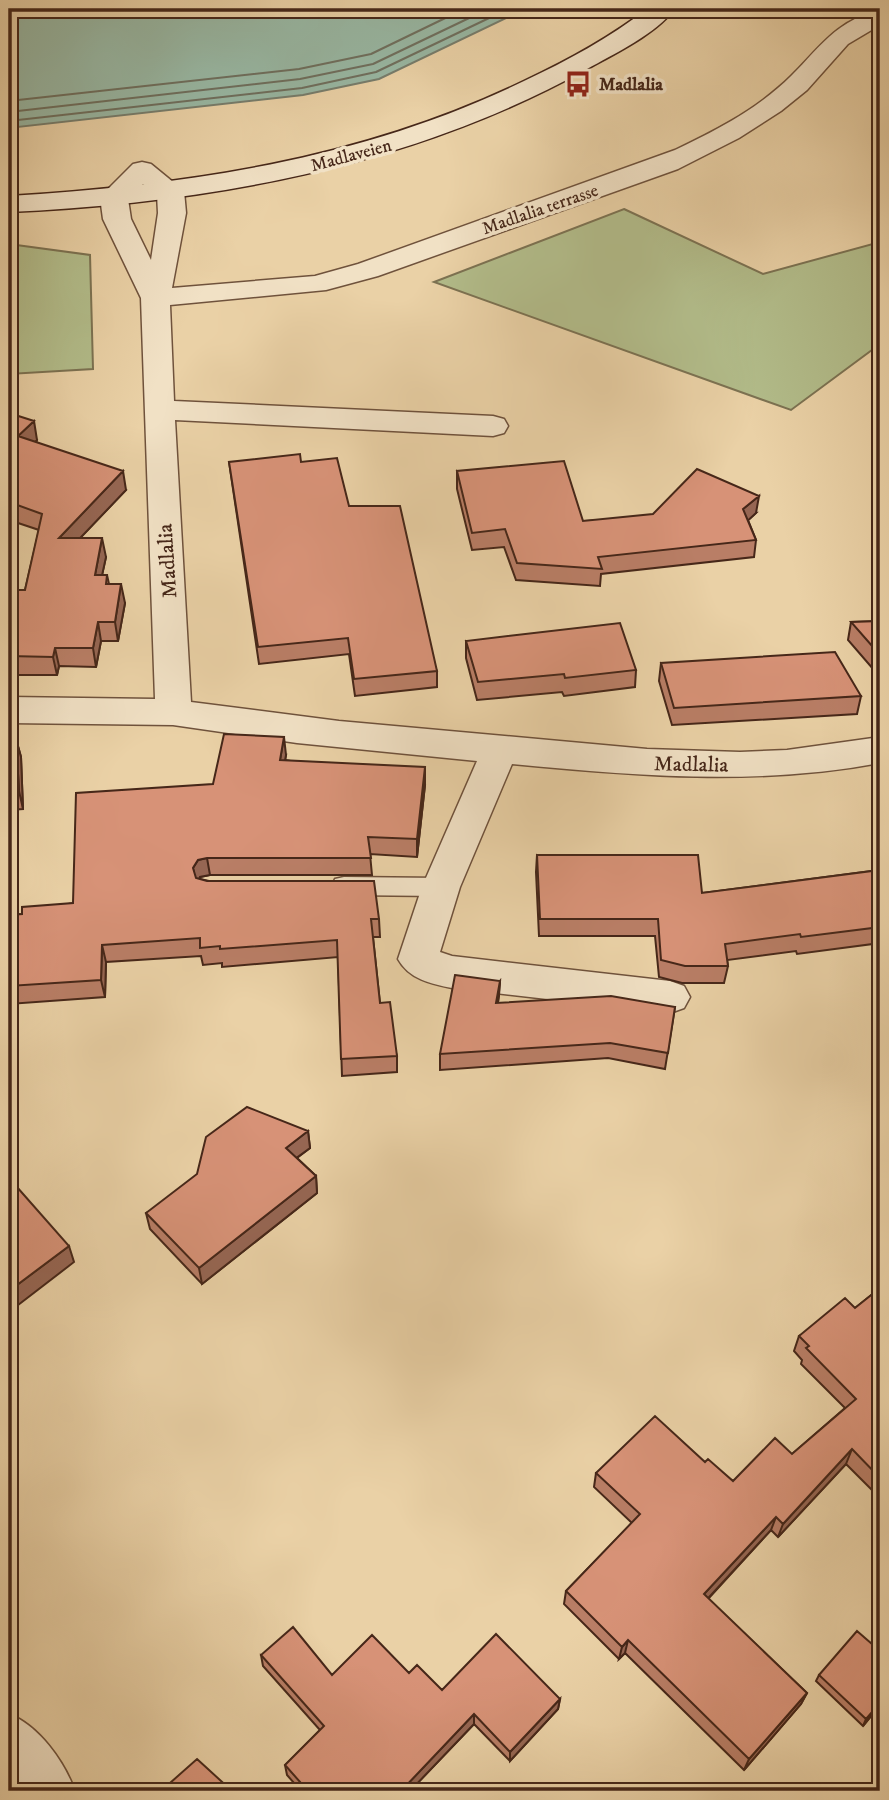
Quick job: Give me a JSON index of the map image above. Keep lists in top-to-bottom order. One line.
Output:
{"streets":{"street":["Madlaveien","Madlalia terrasse","Madlalia"]},"crossings":[["Madlaveien","Madlalia"],["Madlalia terrasse","Madlalia"]],"places":{"bus stop":["Madlalia"]}}
